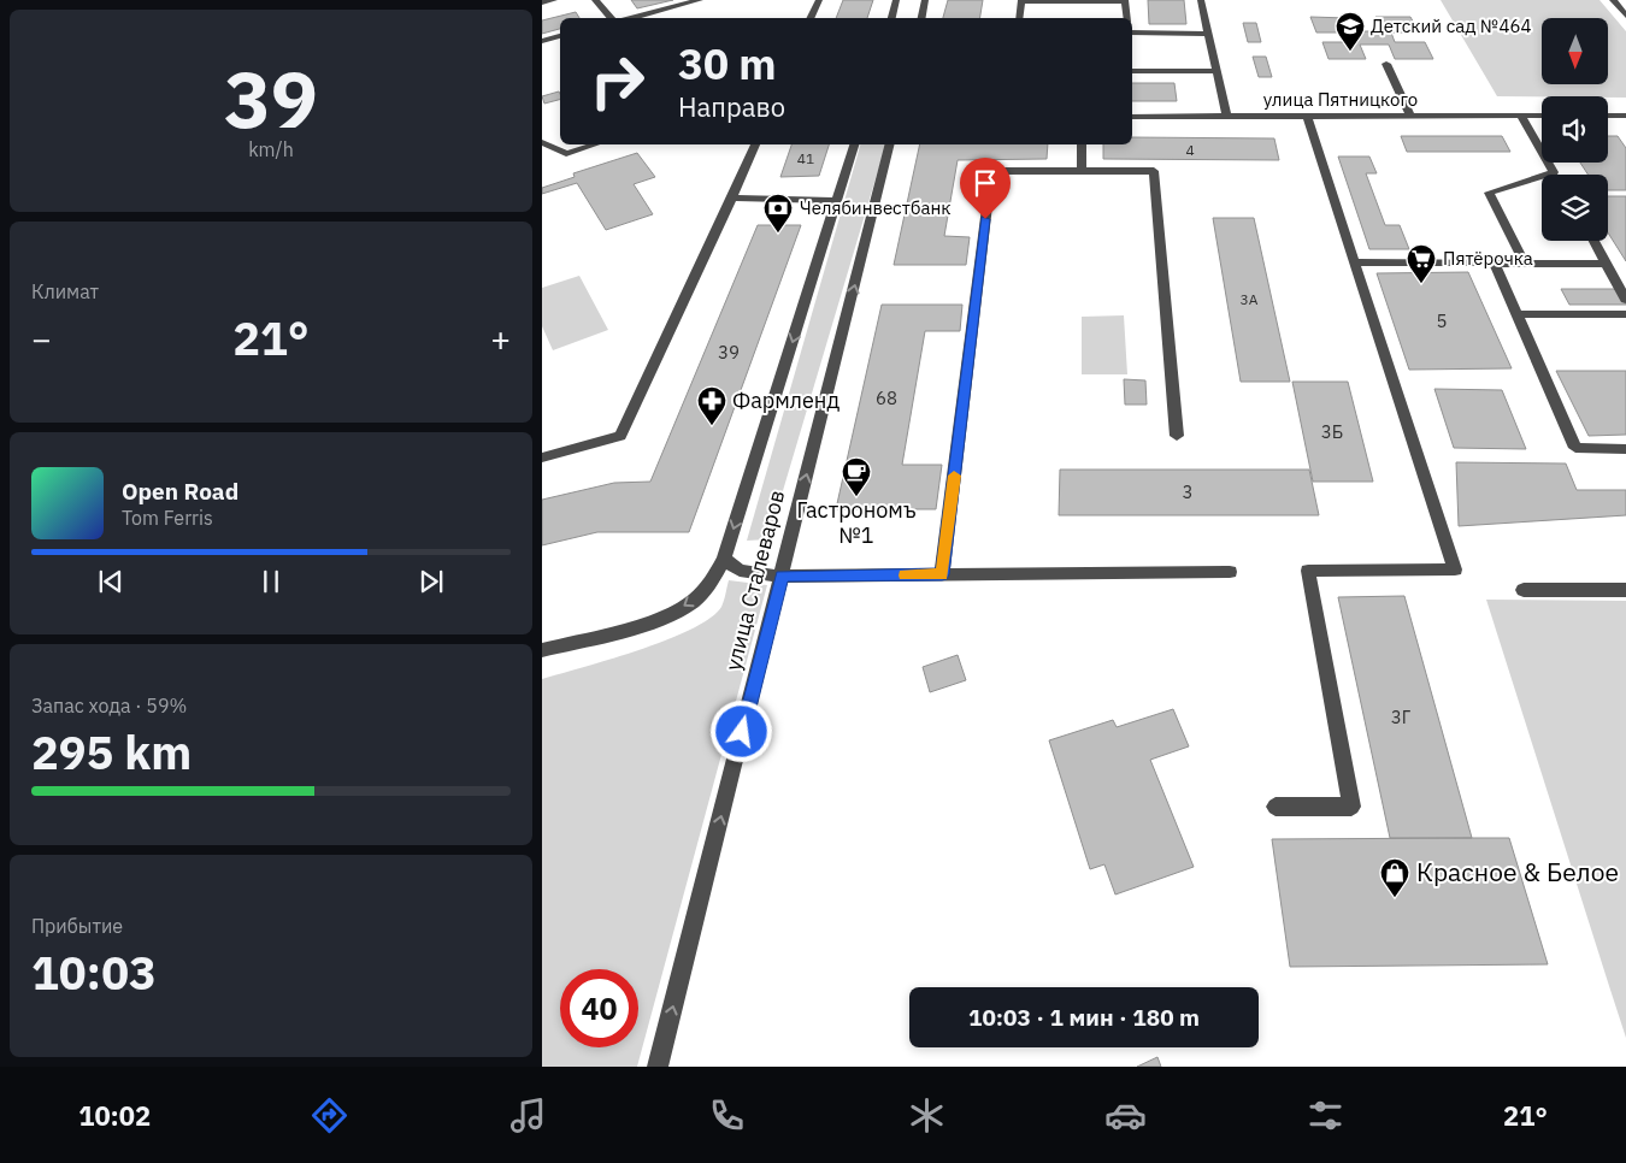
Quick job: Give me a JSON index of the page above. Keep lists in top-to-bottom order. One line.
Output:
{"streets":{"street":["улица Пятницкого","улица Сталеваров"]},"places":{"school or university":["Детский сад №464"],"bank":["Челябинвестбанк"],"supermarket":["Пятёрочка"],"pharmacy":["Фармленд"],"cafe":["Гастрономъ №1"],"shop":["Красное & Белое"]},"house_numbers":["4","41","3А","5","39","68","3Б","3","3Г"],"north":"bottom","page":{"tile":[["39","km/h"],"Климат",["Запас хода · 59%","295 km"],["Прибытие","10:03"]],"turn":["30 m","Направо"],"heat":["−","21°","+"],"song":["Open Road","Tom Ferris"],"limit":"40","trip":"10:03 · 1 мин · 180 m","tabs":["10:02","21°"]}}
